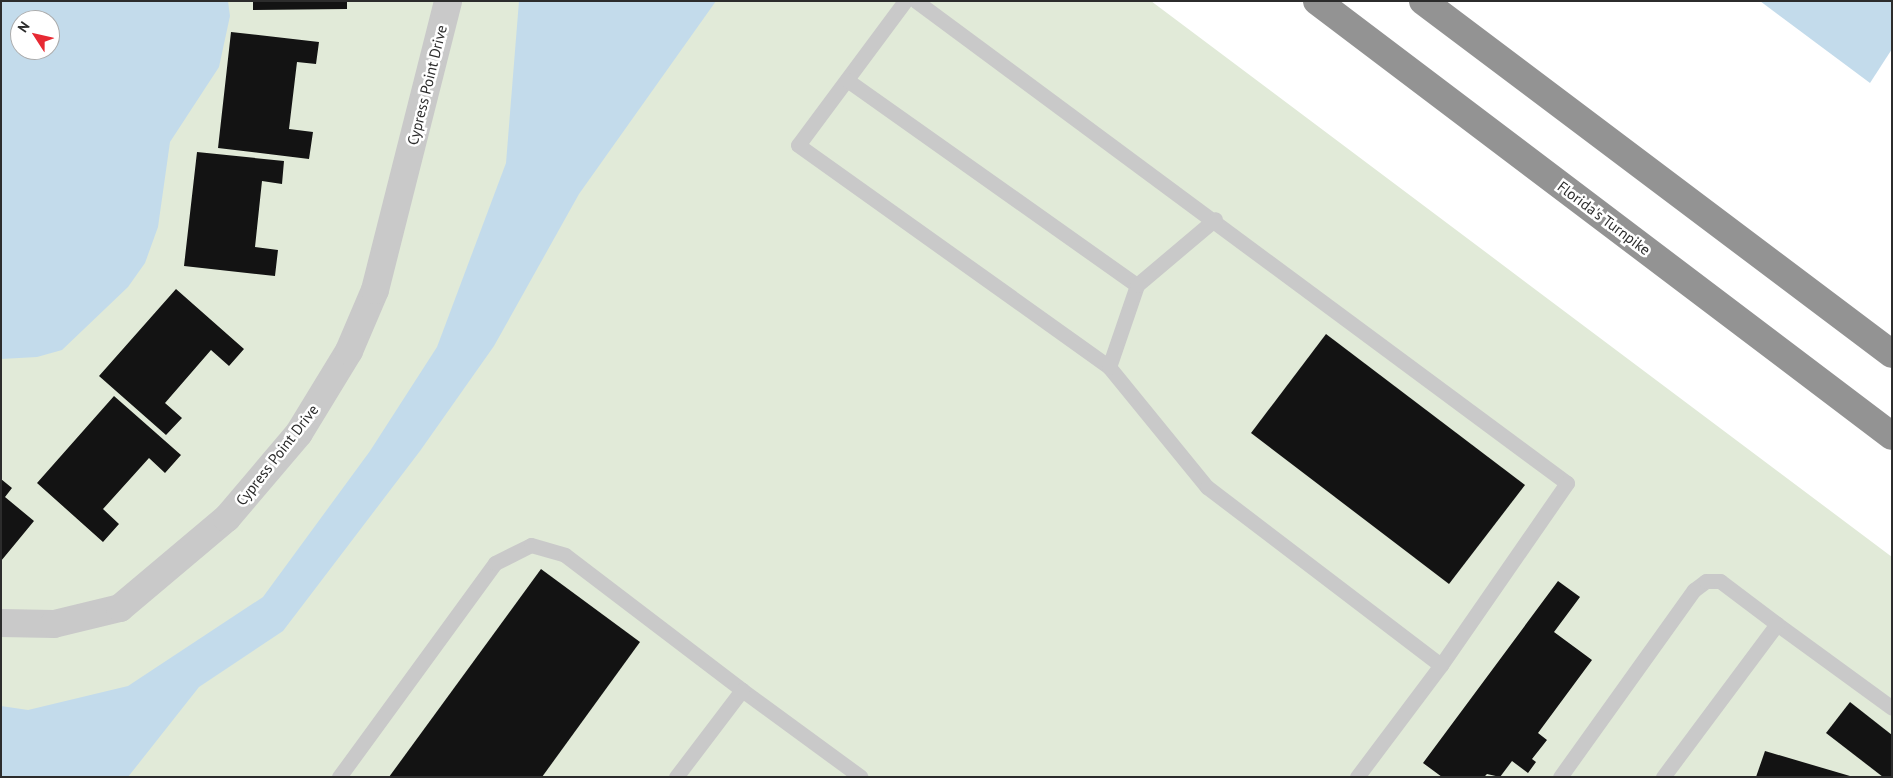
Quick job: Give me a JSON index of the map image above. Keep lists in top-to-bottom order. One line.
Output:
{"streets":{"highway":["Florida's Turnpike"],"street":["Cypress Point Drive"]},"north":"top left"}
